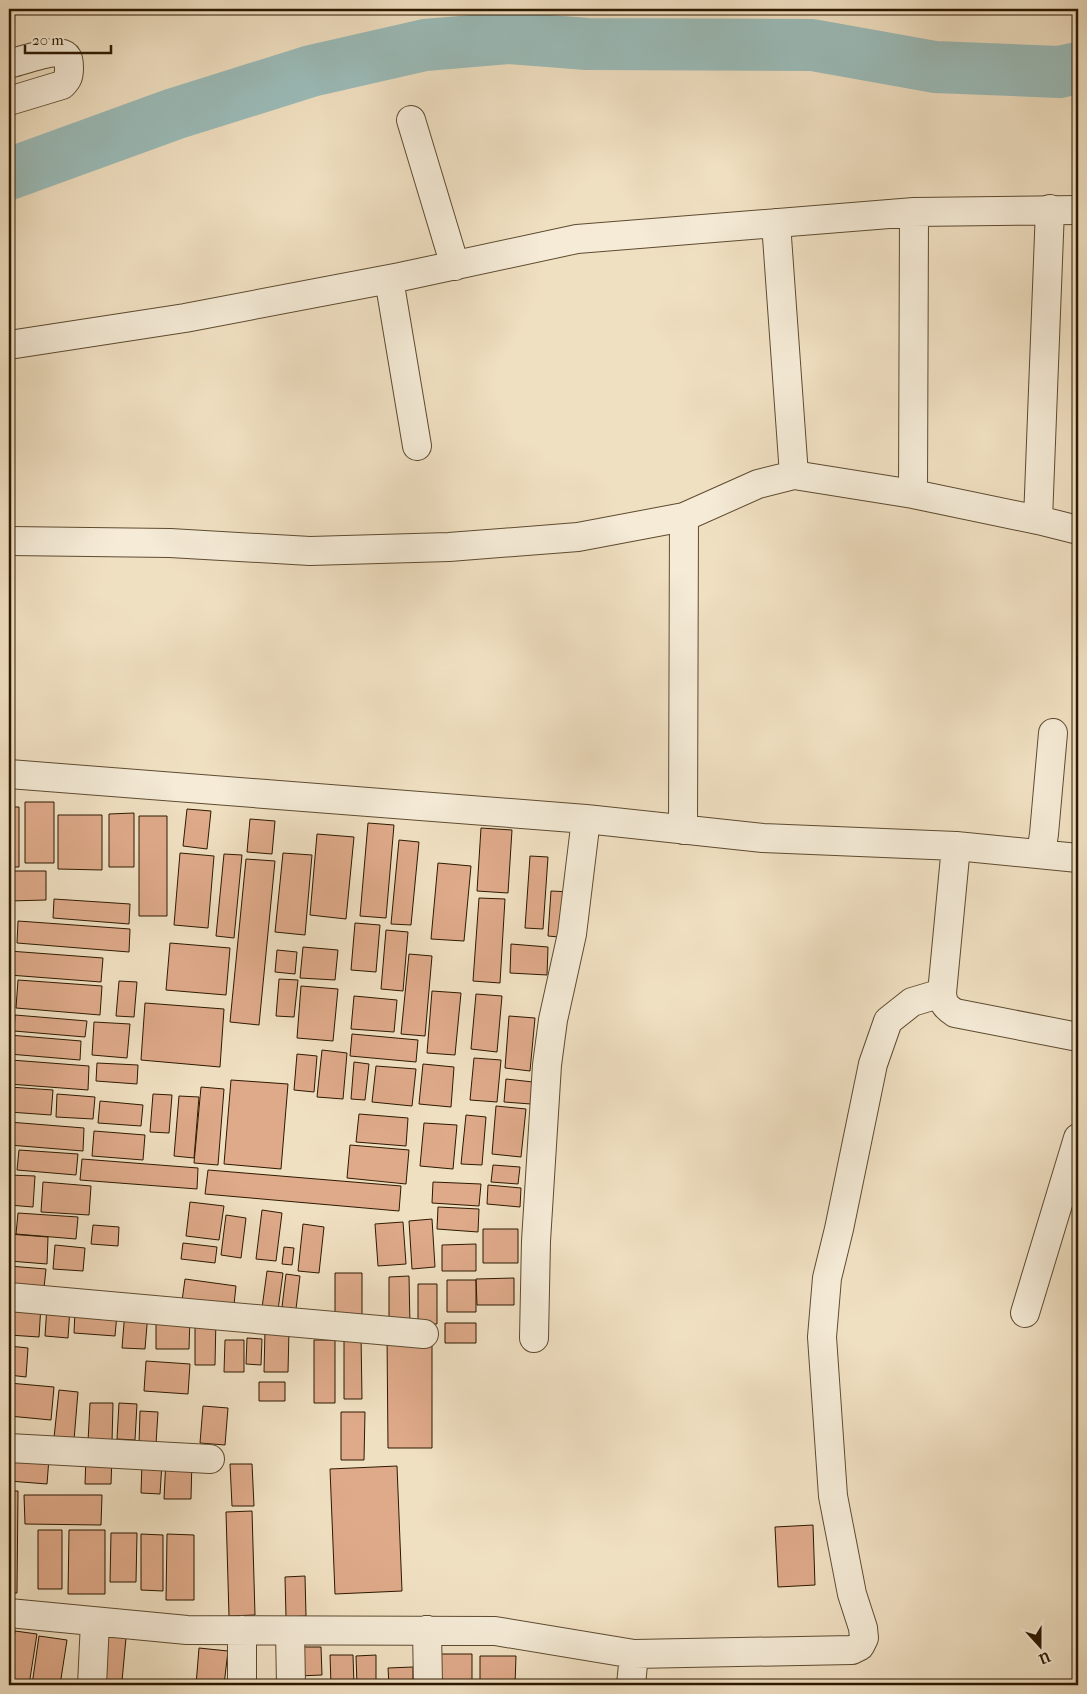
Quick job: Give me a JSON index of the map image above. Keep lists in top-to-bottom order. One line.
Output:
{"scale_bar":"20 m","north":"bottom"}
